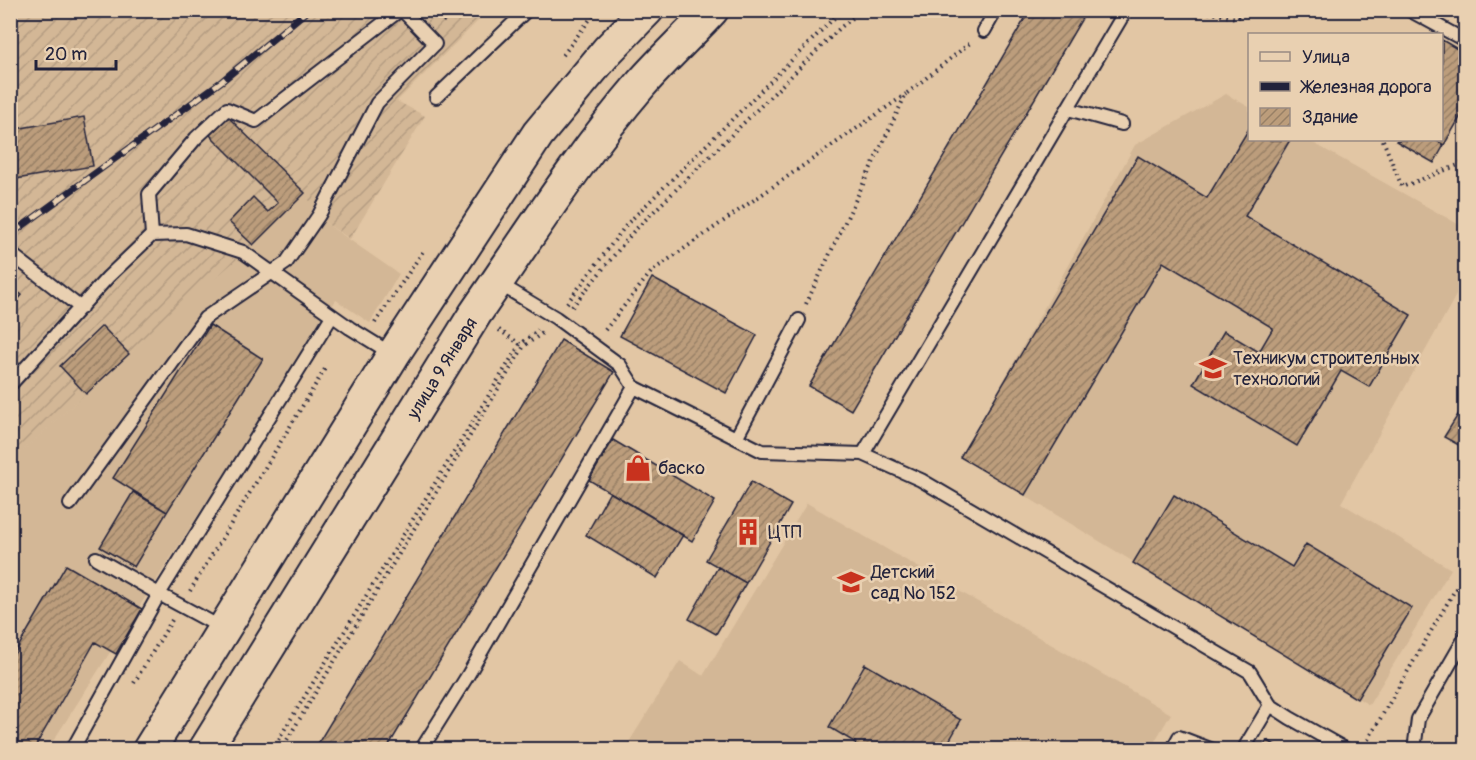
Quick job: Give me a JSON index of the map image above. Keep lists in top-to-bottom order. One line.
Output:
{"streets":{"main road":["улица 9 Января"]},"places":{"school or university":["Техникум строительных технологий","Детский сад № 152"],"shop":["баско"],"building":["ЦТП"]},"legend":["Улица","Железная дорога","Здание"],"scale_bar":"20 m"}
